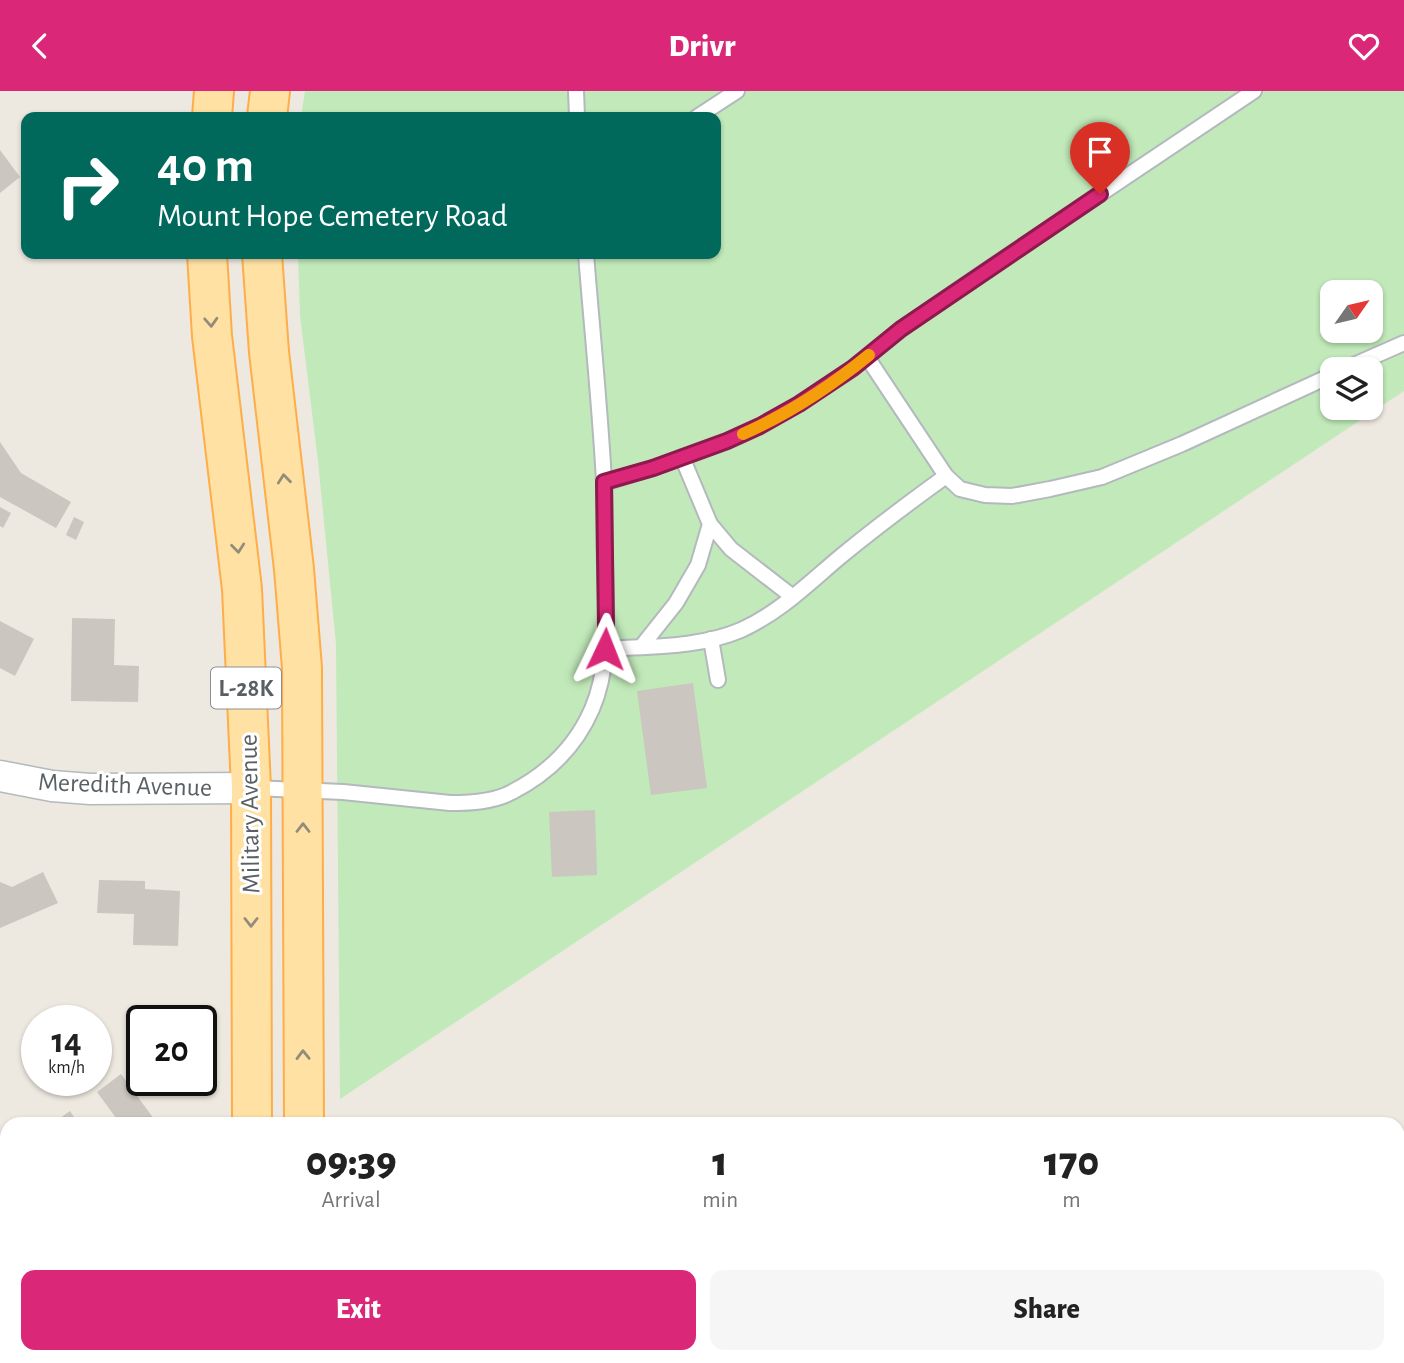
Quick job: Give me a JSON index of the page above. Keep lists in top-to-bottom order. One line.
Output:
{"streets":{"main road":["L-28K","Military Avenue"],"street":["Meredith Avenue"]},"crossings":[["Meredith Avenue","Military Avenue"]],"north":"top right","page":{"header":"Drivr","turn":["40 m","Mount Hope Cemetery Road"],"speed":"14 km/h","limit":"20","eta":["09:39","Arrival","1","min","170","m"],"buttons":["Exit","Share"]}}
